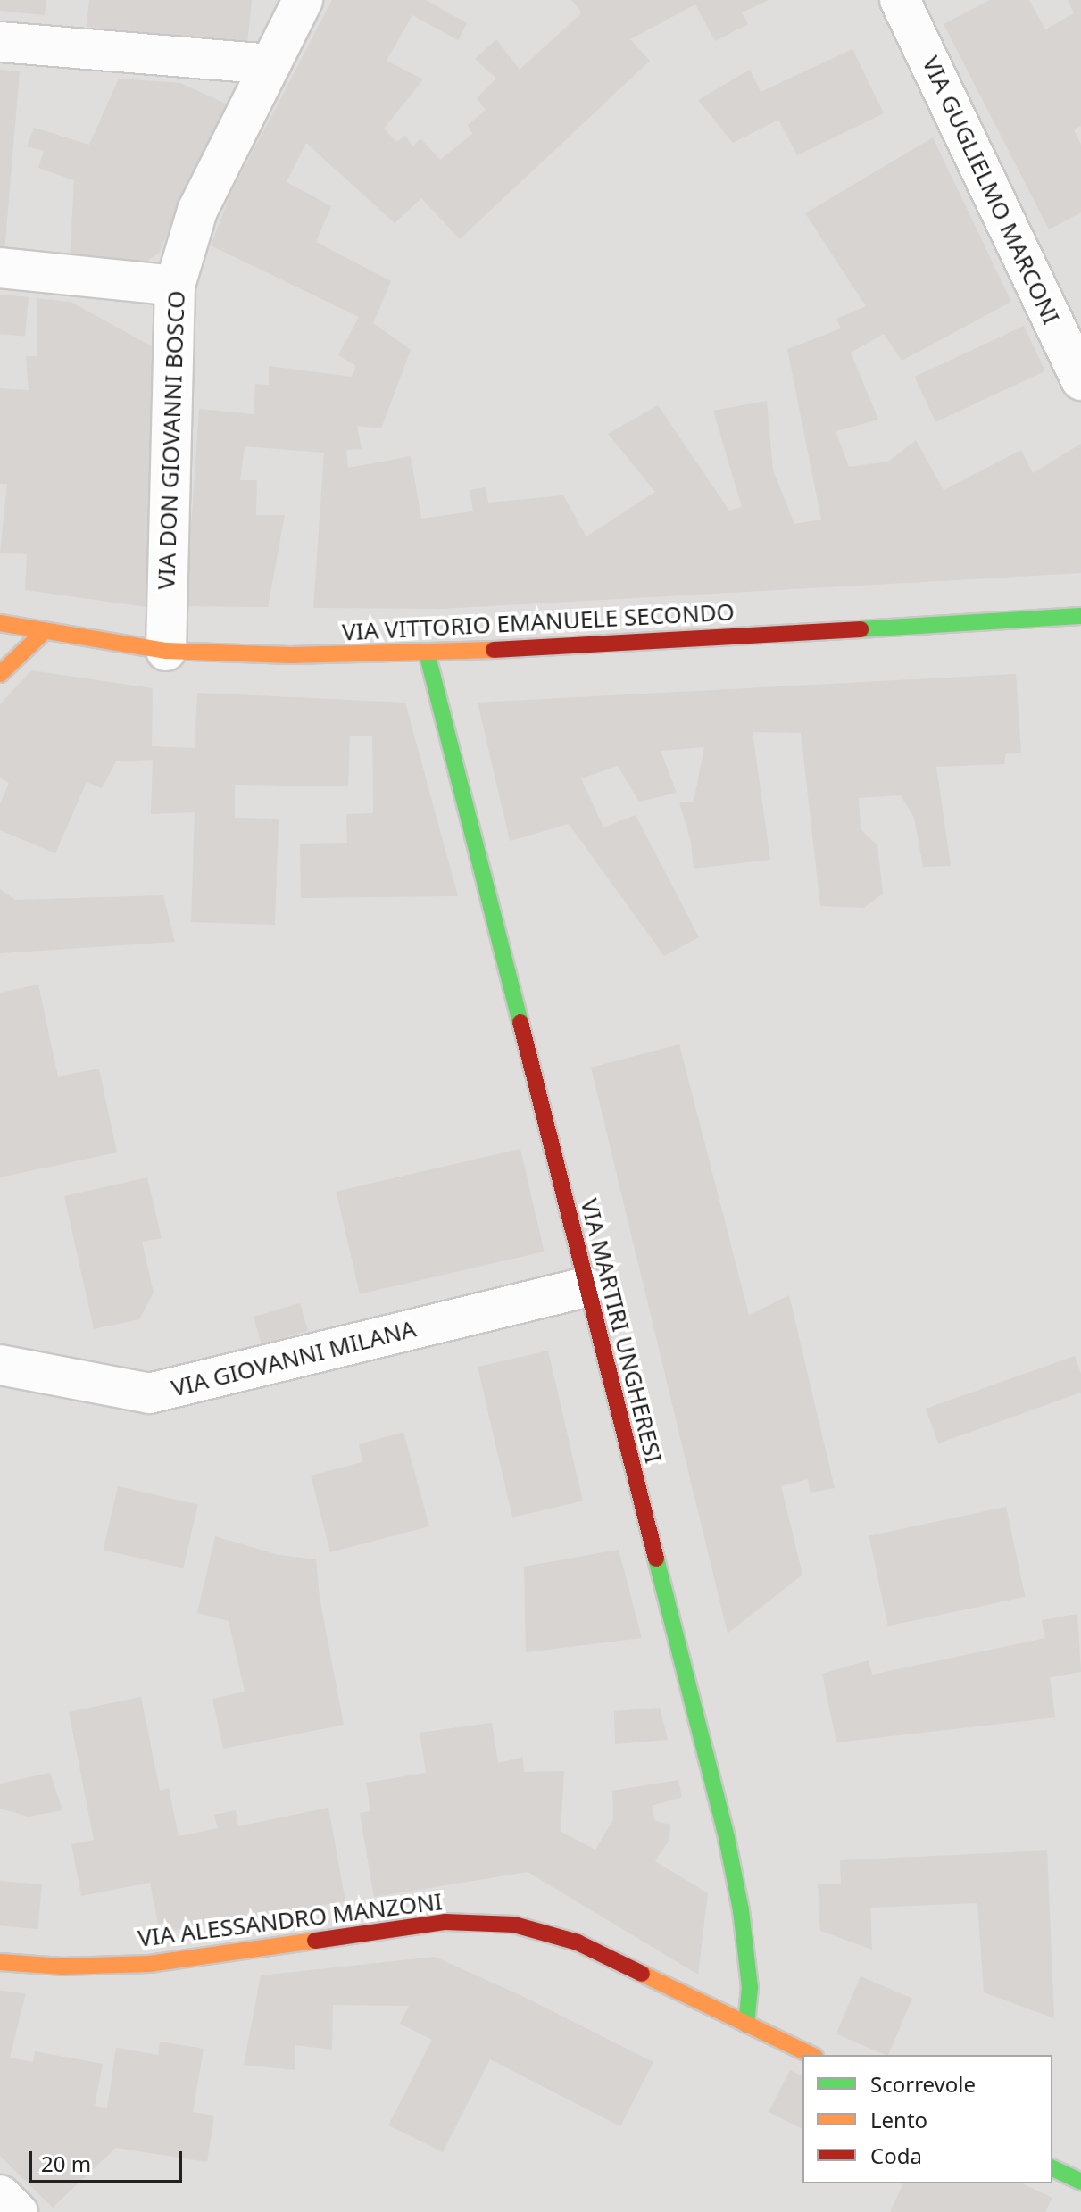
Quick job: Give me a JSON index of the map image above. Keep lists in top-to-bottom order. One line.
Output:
{"streets":{"street":["VIA GUGLIELMO MARCONI","VIA DON GIOVANNI BOSCO","VIA VITTORIO EMANUELE SECONDO","VIA MARTIRI UNGHERESI","VIA GIOVANNI MILANA","VIA ALESSANDRO MANZONI"]},"crossings":[["VIA DON GIOVANNI BOSCO","VIA VITTORIO EMANUELE SECONDO"],["VIA VITTORIO EMANUELE SECONDO","VIA MARTIRI UNGHERESI"],["VIA MARTIRI UNGHERESI","VIA GIOVANNI MILANA"],["VIA MARTIRI UNGHERESI","VIA ALESSANDRO MANZONI"]],"legend":["Scorrevole","Lento","Coda"],"scale_bar":"20 m"}
